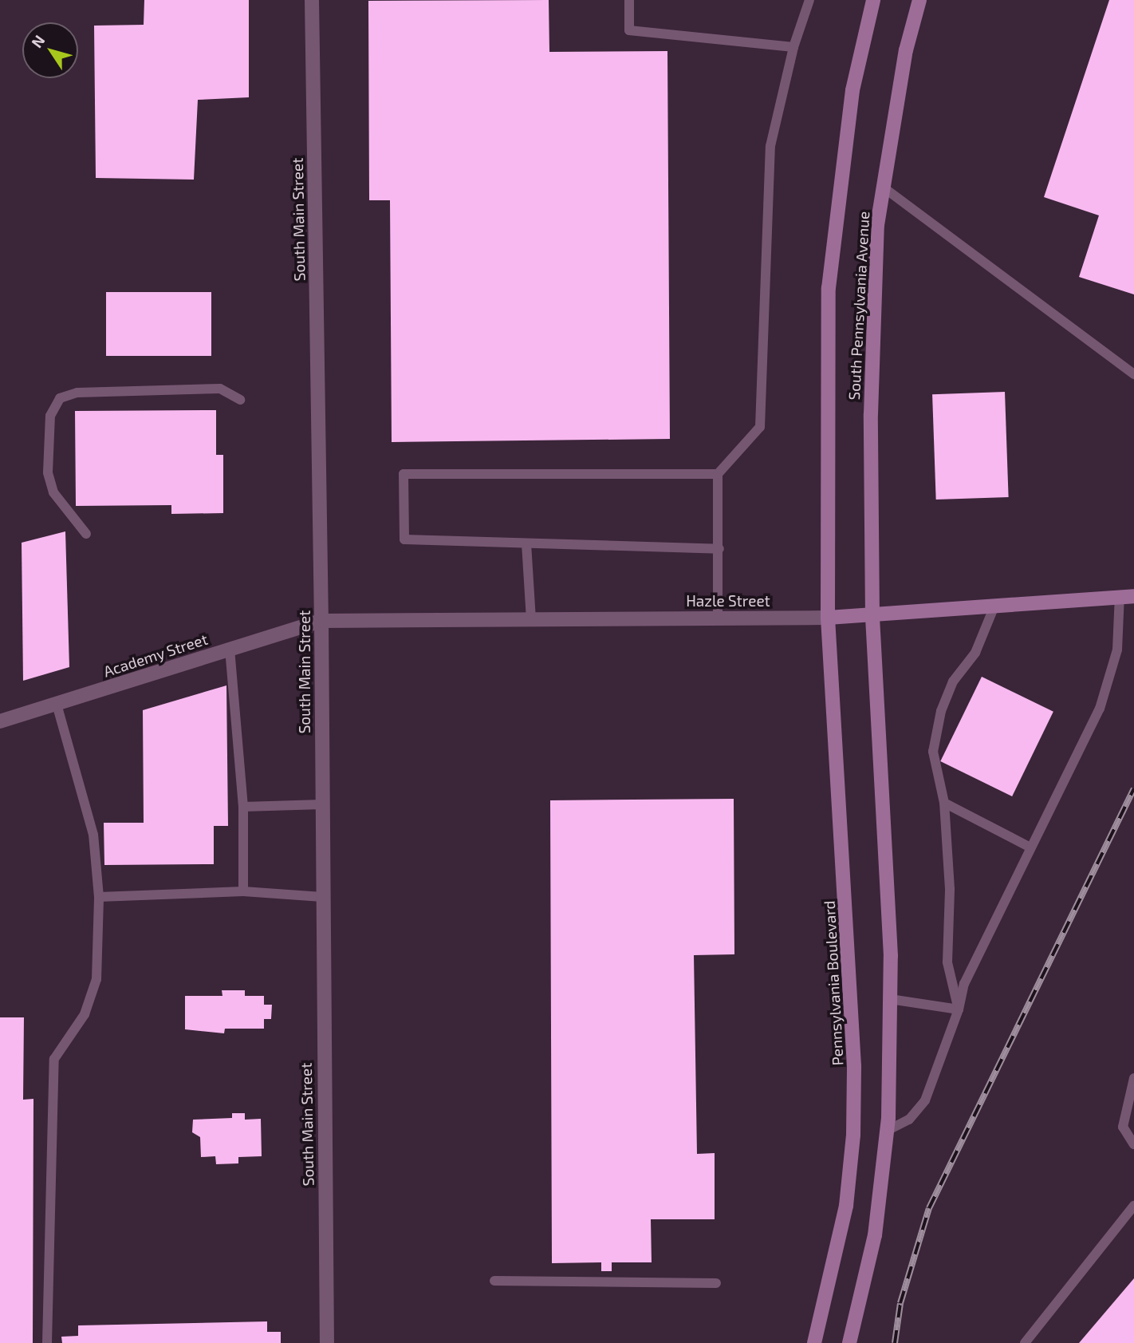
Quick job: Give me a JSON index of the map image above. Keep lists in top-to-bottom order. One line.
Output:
{"streets":{"main road":["South Pennsylvania Avenue","Hazle Street","Pennsylvania Boulevard"],"street":["South Main Street","Academy Street"]},"crossings":[["South Main Street","Hazle Street"],["South Main Street","Academy Street"],["South Pennsylvania Avenue","Hazle Street"],["South Pennsylvania Avenue","Pennsylvania Boulevard"],["Hazle Street","Academy Street"],["Hazle Street","Pennsylvania Boulevard"]],"north":"top left"}
